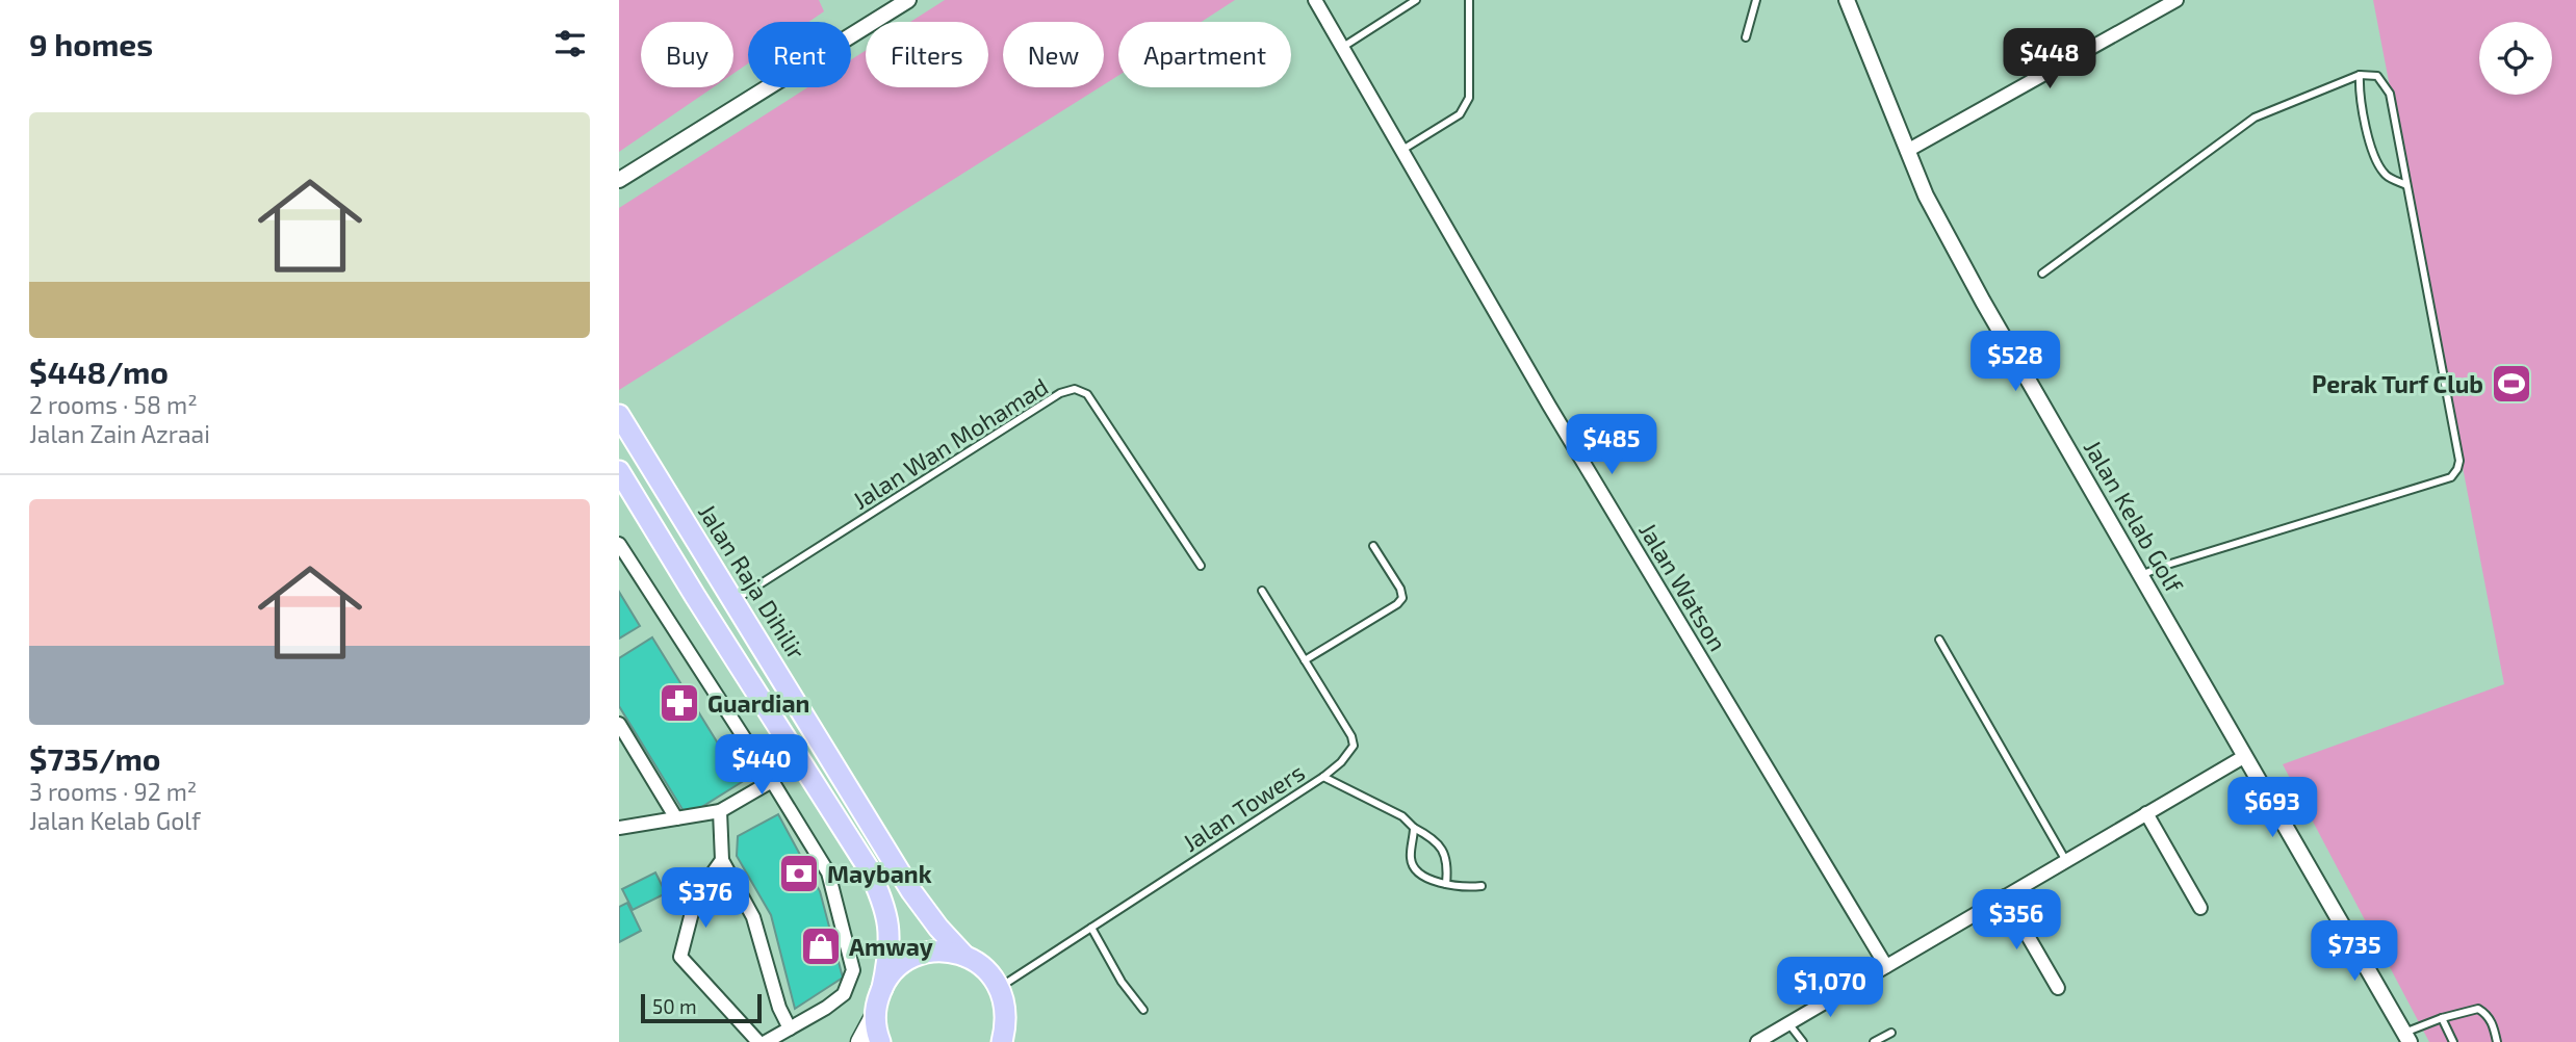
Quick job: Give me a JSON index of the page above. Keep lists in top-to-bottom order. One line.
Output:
{"streets":{"main road":["Jalan Raja Dihilir"],"street":["Jalan Kelab Golf","Jalan Watson"],"lane":["Jalan Wan Mohamad","Jalan Towers"]},"crossings":[["Jalan Wan Mohamad","Jalan Raja Dihilir"],["Jalan Raja Dihilir","Jalan Towers"]],"places":{"sports":["Perak Turf Club"],"pharmacy":["Guardian"],"bank":["Maybank"],"shop":["Amway"]},"scale_bar":"50 m","page":{"heading":"9 homes","chip":["Buy","Rent","Filters","New","Apartment"],"price":["$448","$528","$485","$440","$693","$376","$356","$735","$1,070"],"list":[{"name":"$448/mo","note":"2 rooms · 58 m² · Jalan Zain Azraai"},{"name":"$735/mo","note":"3 rooms · 92 m² · Jalan Kelab Golf"}],"scale":"50 m"}}
